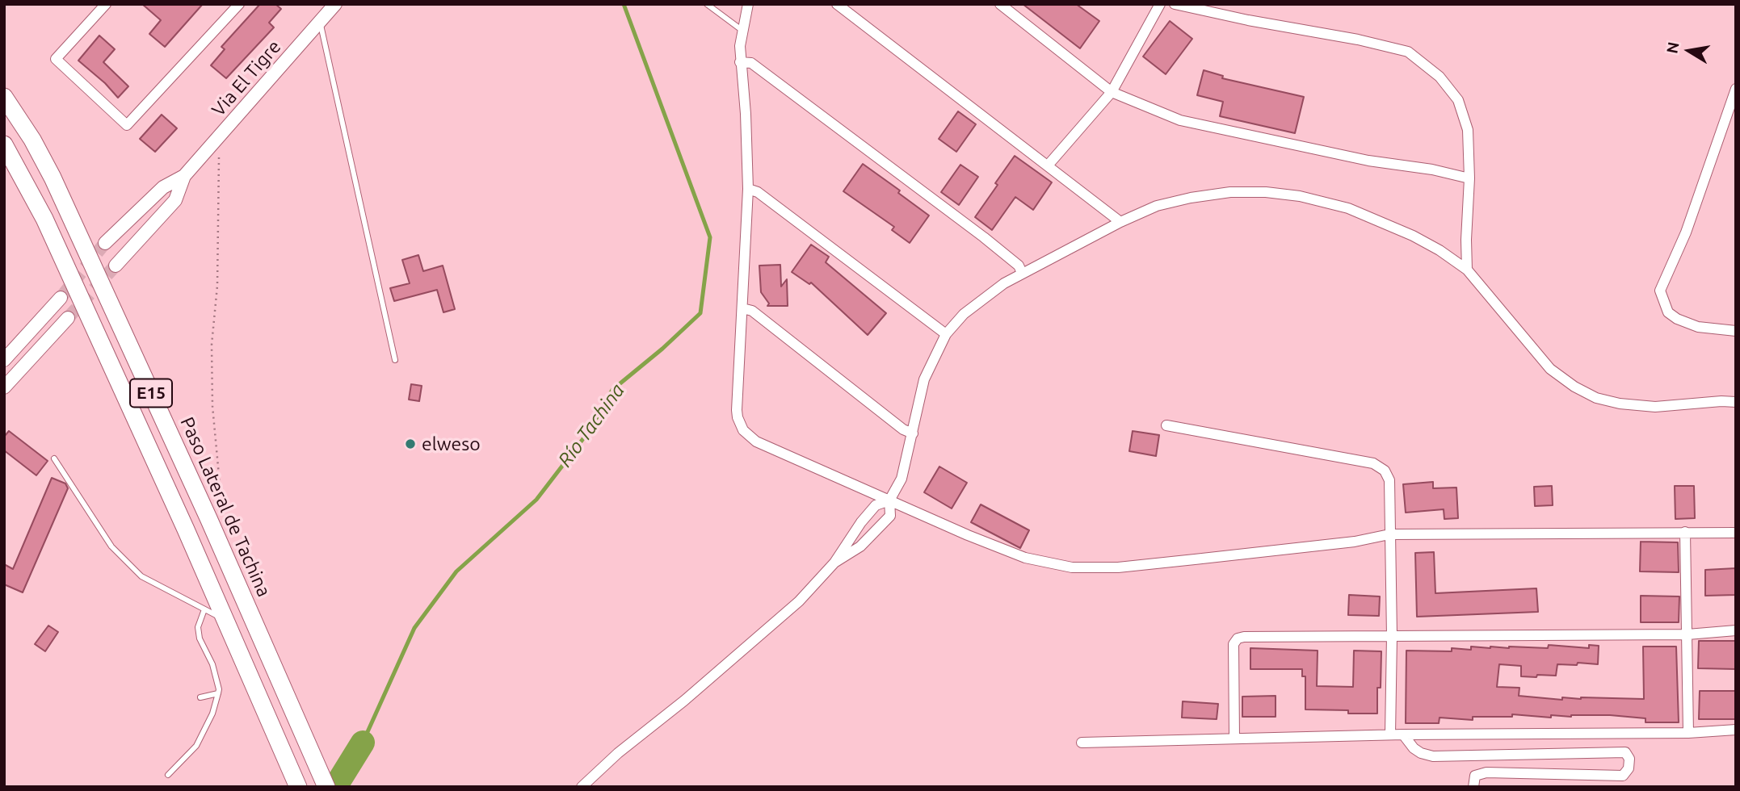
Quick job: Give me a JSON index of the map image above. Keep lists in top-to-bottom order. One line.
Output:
{"streets":{"highway":["E15","Paso Lateral de Tachina"],"street":["Via El Tigre"]},"water":["Río Tachina"],"places":["elweso"],"north":"left"}
